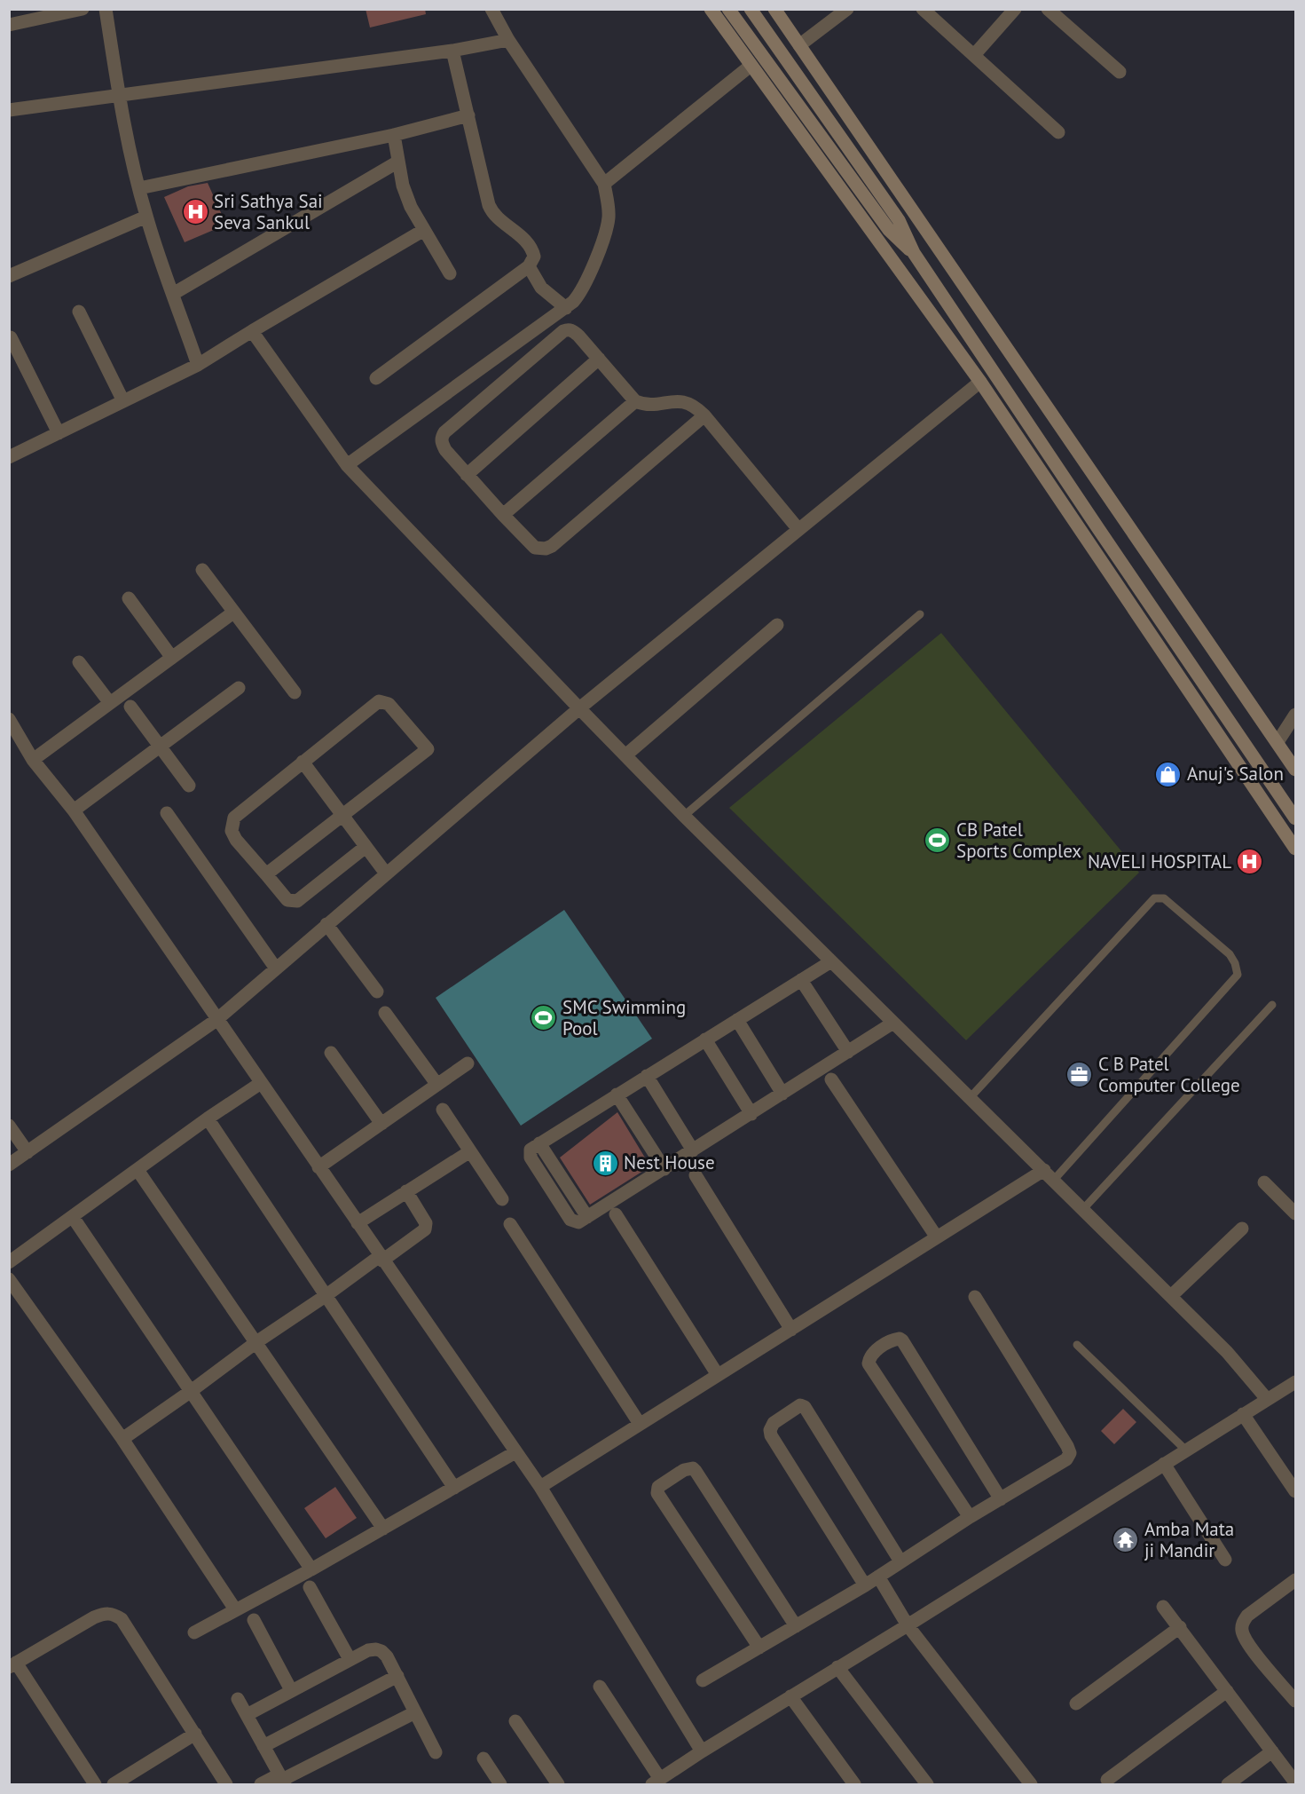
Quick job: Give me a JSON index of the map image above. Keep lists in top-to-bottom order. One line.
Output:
{"places":{"hospital":["Sri Sathya Sai Seva Sankul","NAVELI HOSPITAL"],"shop":["Anuj's Salon"],"sports":["CB Patel Sports Complex","SMC Swimming Pool"],"office":["C B Patel Computer College"],"building":["Nest House"],"temple":["Amba Mata ji Mandir"]}}
